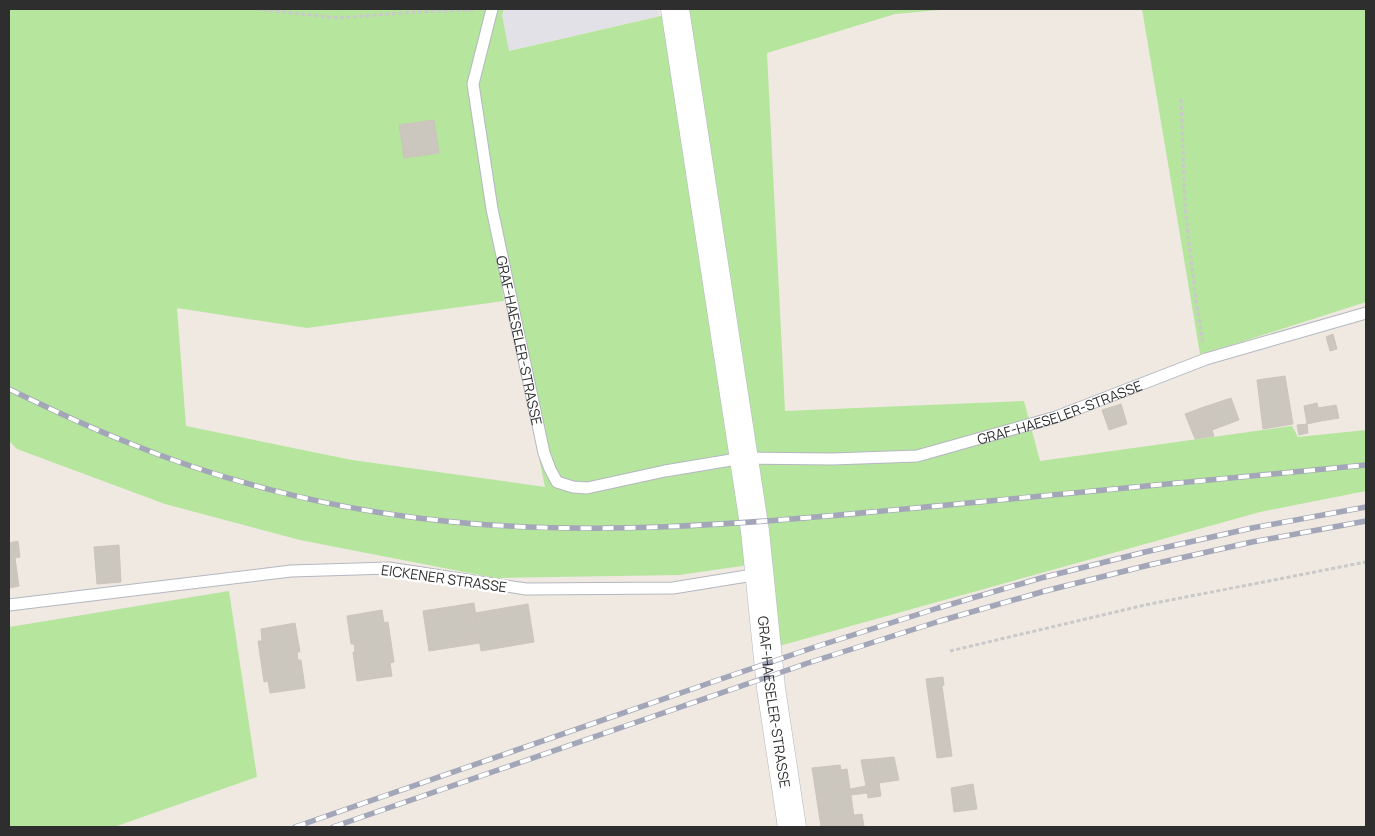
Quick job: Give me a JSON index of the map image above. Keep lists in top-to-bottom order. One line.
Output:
{"streets":{"street":["GRAF-HAESELER-STRASSE"],"lane":["EICKENER STRASSE"]},"crossings":[["GRAF-HAESELER-STRASSE","EICKENER STRASSE"]]}
